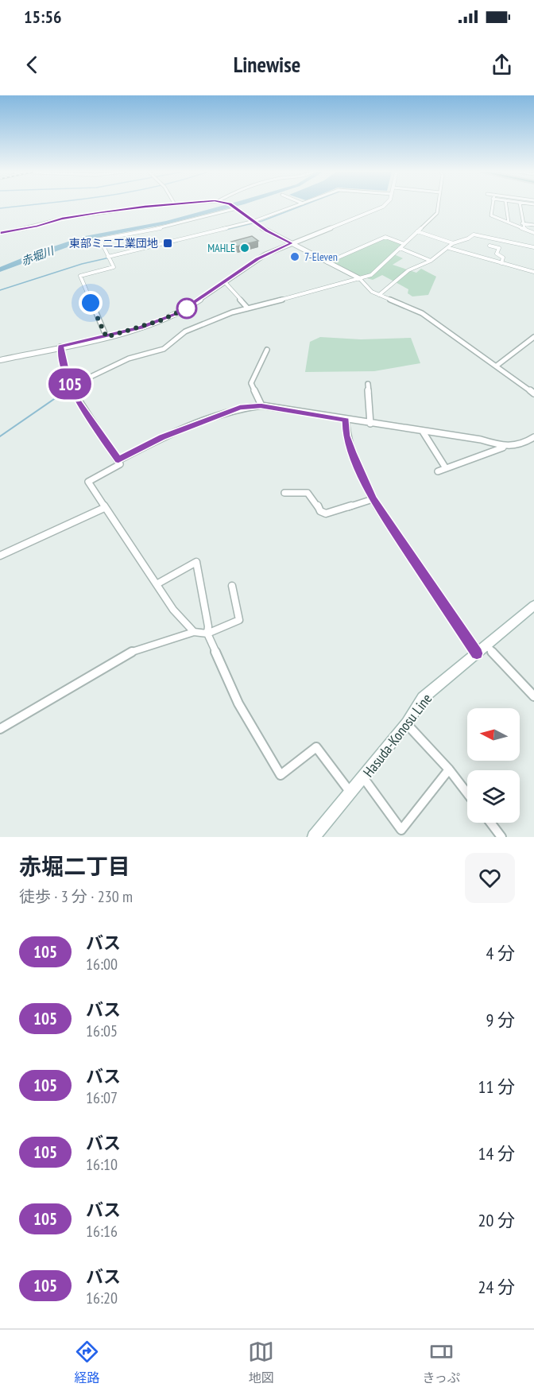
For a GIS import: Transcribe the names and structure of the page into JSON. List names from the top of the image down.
{
  "streets": {
    "main road": ["Hasuda-Konosu Line"]
  },
  "water": ["赤堀川"],
  "places": {
    "transit": ["東部ミニ工業団地"],
    "other": ["MAHLE", "7-Eleven"]
  },
  "lines": ["bus line 105"],
  "north": "left",
  "page": {
    "status": "15:56",
    "header": "Linewise",
    "on_map": "105",
    "heading": ["赤堀二丁目", "徒歩 · 3 分 · 230 m"],
    "list": [
      {
        "mark": "105",
        "name": "バス",
        "note": "16:00",
        "value": "4 分"
      },
      {
        "mark": "105",
        "name": "バス",
        "note": "16:05",
        "value": "9 分"
      },
      {
        "mark": "105",
        "name": "バス",
        "note": "16:07",
        "value": "11 分"
      },
      {
        "mark": "105",
        "name": "バス",
        "note": "16:10",
        "value": "14 分"
      },
      {
        "mark": "105",
        "name": "バス",
        "note": "16:16",
        "value": "20 分"
      },
      {
        "mark": "105",
        "name": "バス",
        "note": "16:20",
        "value": "24 分"
      }
    ],
    "tabs": ["経路", "地図", "きっぷ"]
  }
}
